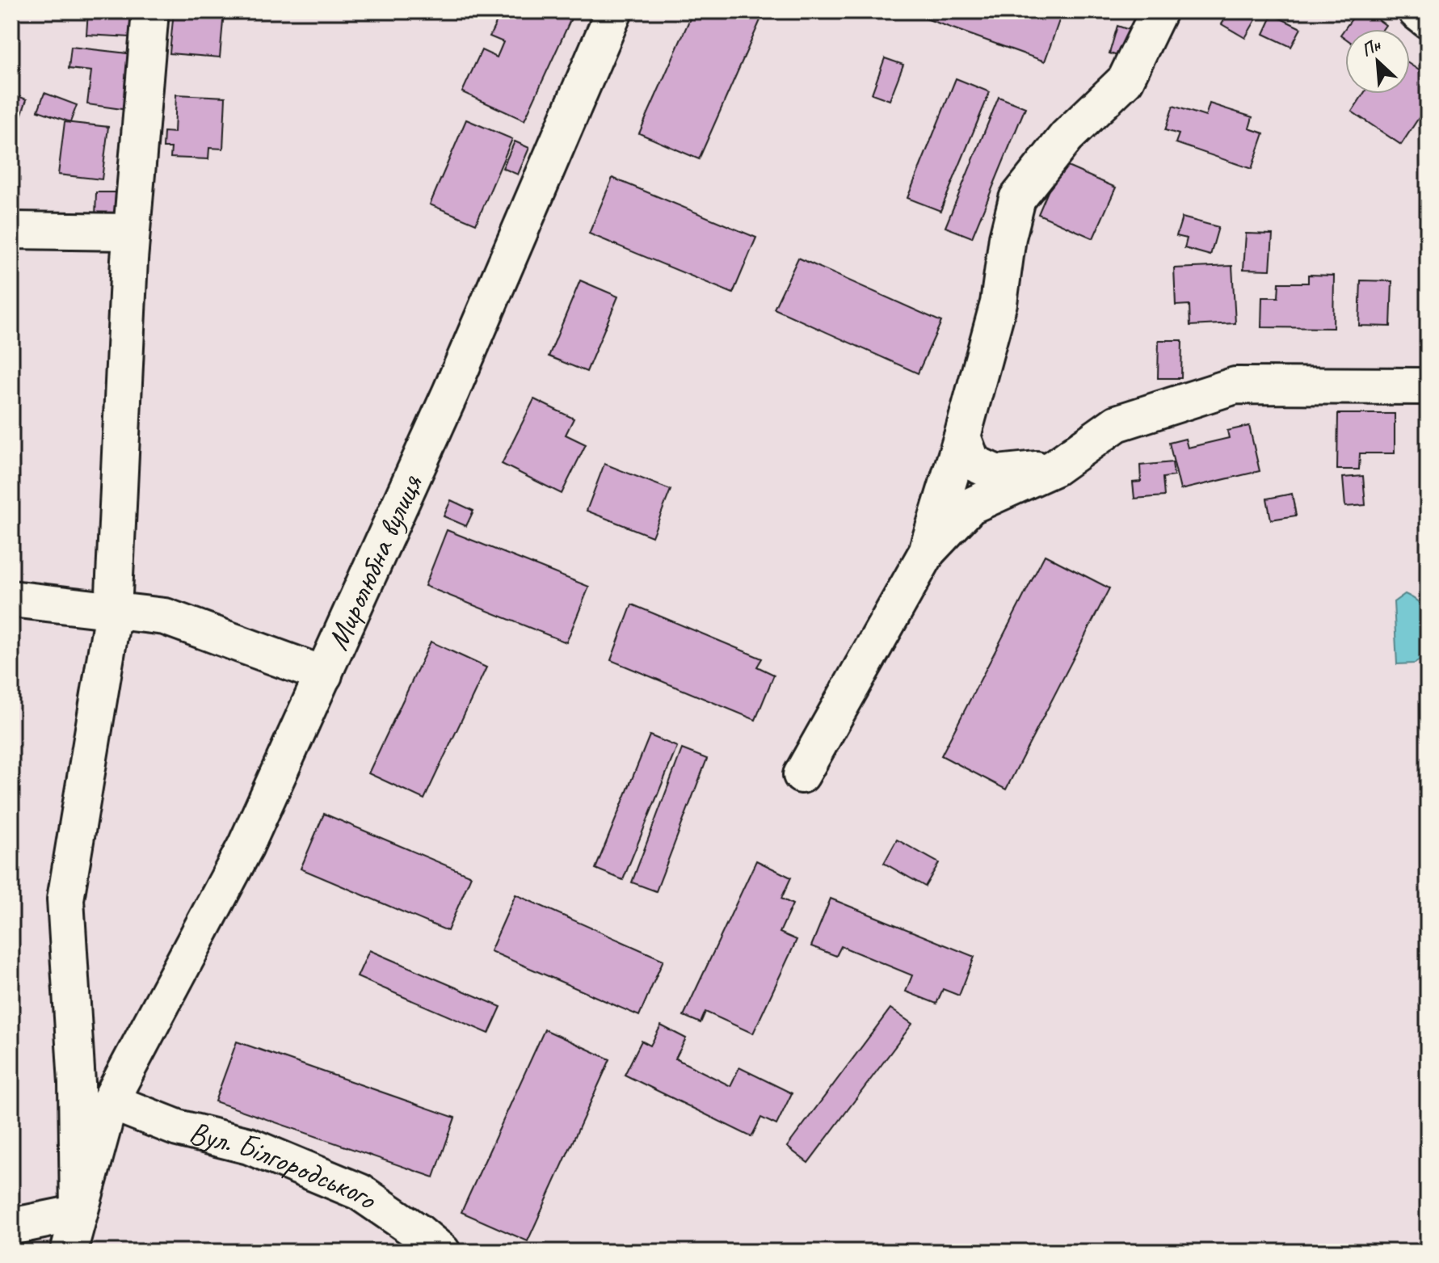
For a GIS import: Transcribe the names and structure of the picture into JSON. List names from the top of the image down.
{
  "streets": {
    "street": ["Миролюбна вулиця", "Вул. Білгородського"]
  },
  "crossings": [
    ["Миролюбна вулиця", "Вул. Білгородського"]
  ],
  "north": "top left"
}
